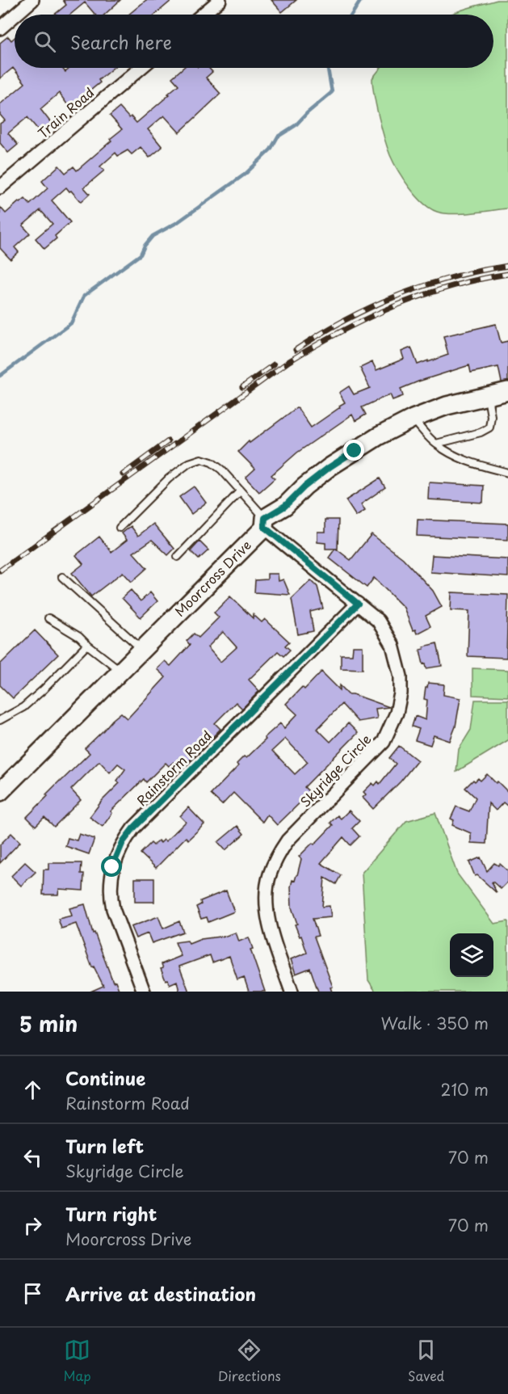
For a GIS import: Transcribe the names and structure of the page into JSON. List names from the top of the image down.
{
  "streets": {
    "street": [
      "Train Road",
      "Moorcross Drive",
      "Rainstorm Road",
      "Skyridge Circle"
    ]
  },
  "crossings": [
    ["Moorcross Drive", "Skyridge Circle"],
    ["Rainstorm Road", "Skyridge Circle"]
  ],
  "page": {
    "search": "Search here",
    "heading": ["5 min", "Walk · 350 m"],
    "list": [
      ["Continue", "Rainstorm Road", "210 m"],
      ["Turn left", "Skyridge Circle", "70 m"],
      ["Turn right", "Moorcross Drive", "70 m"],
      "Arrive at destination"
    ],
    "nav": ["Map", "Directions", "Saved"]
  }
}
